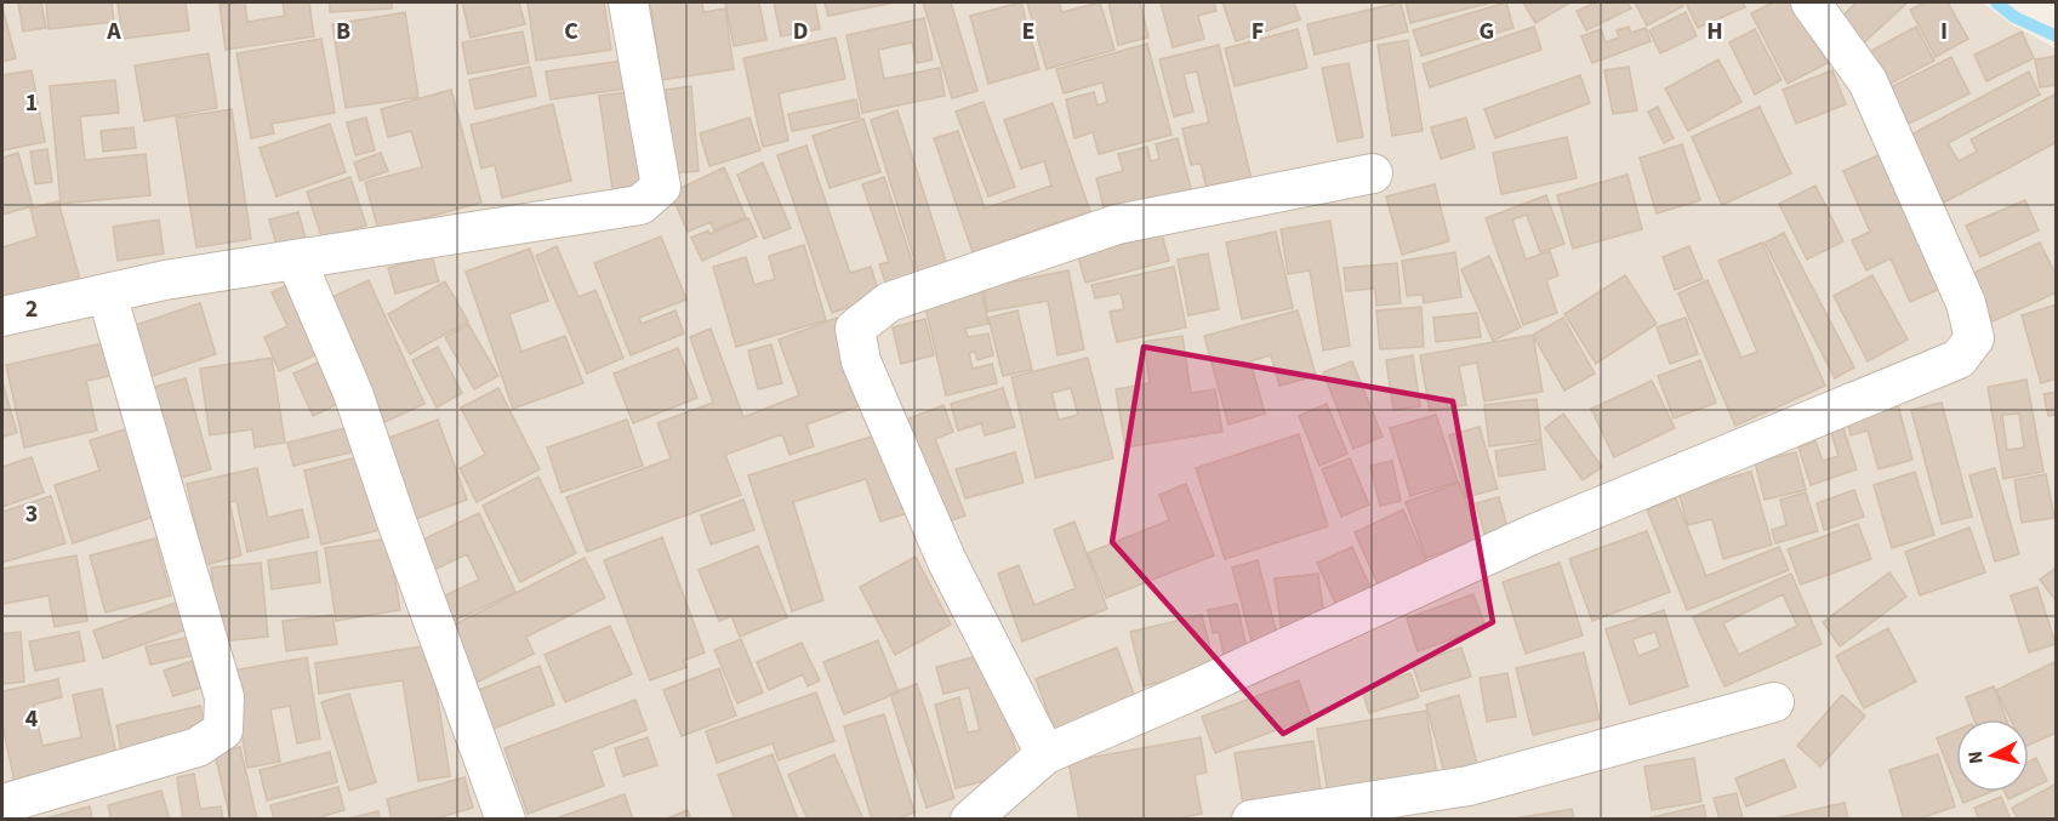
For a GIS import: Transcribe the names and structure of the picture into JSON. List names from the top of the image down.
{
  "north": "left",
  "grid": {
    "columns": [
      "A",
      "B",
      "C",
      "D",
      "E",
      "F",
      "G",
      "H",
      "I"
    ],
    "rows": [
      "1",
      "2",
      "3",
      "4"
    ]
  }
}
